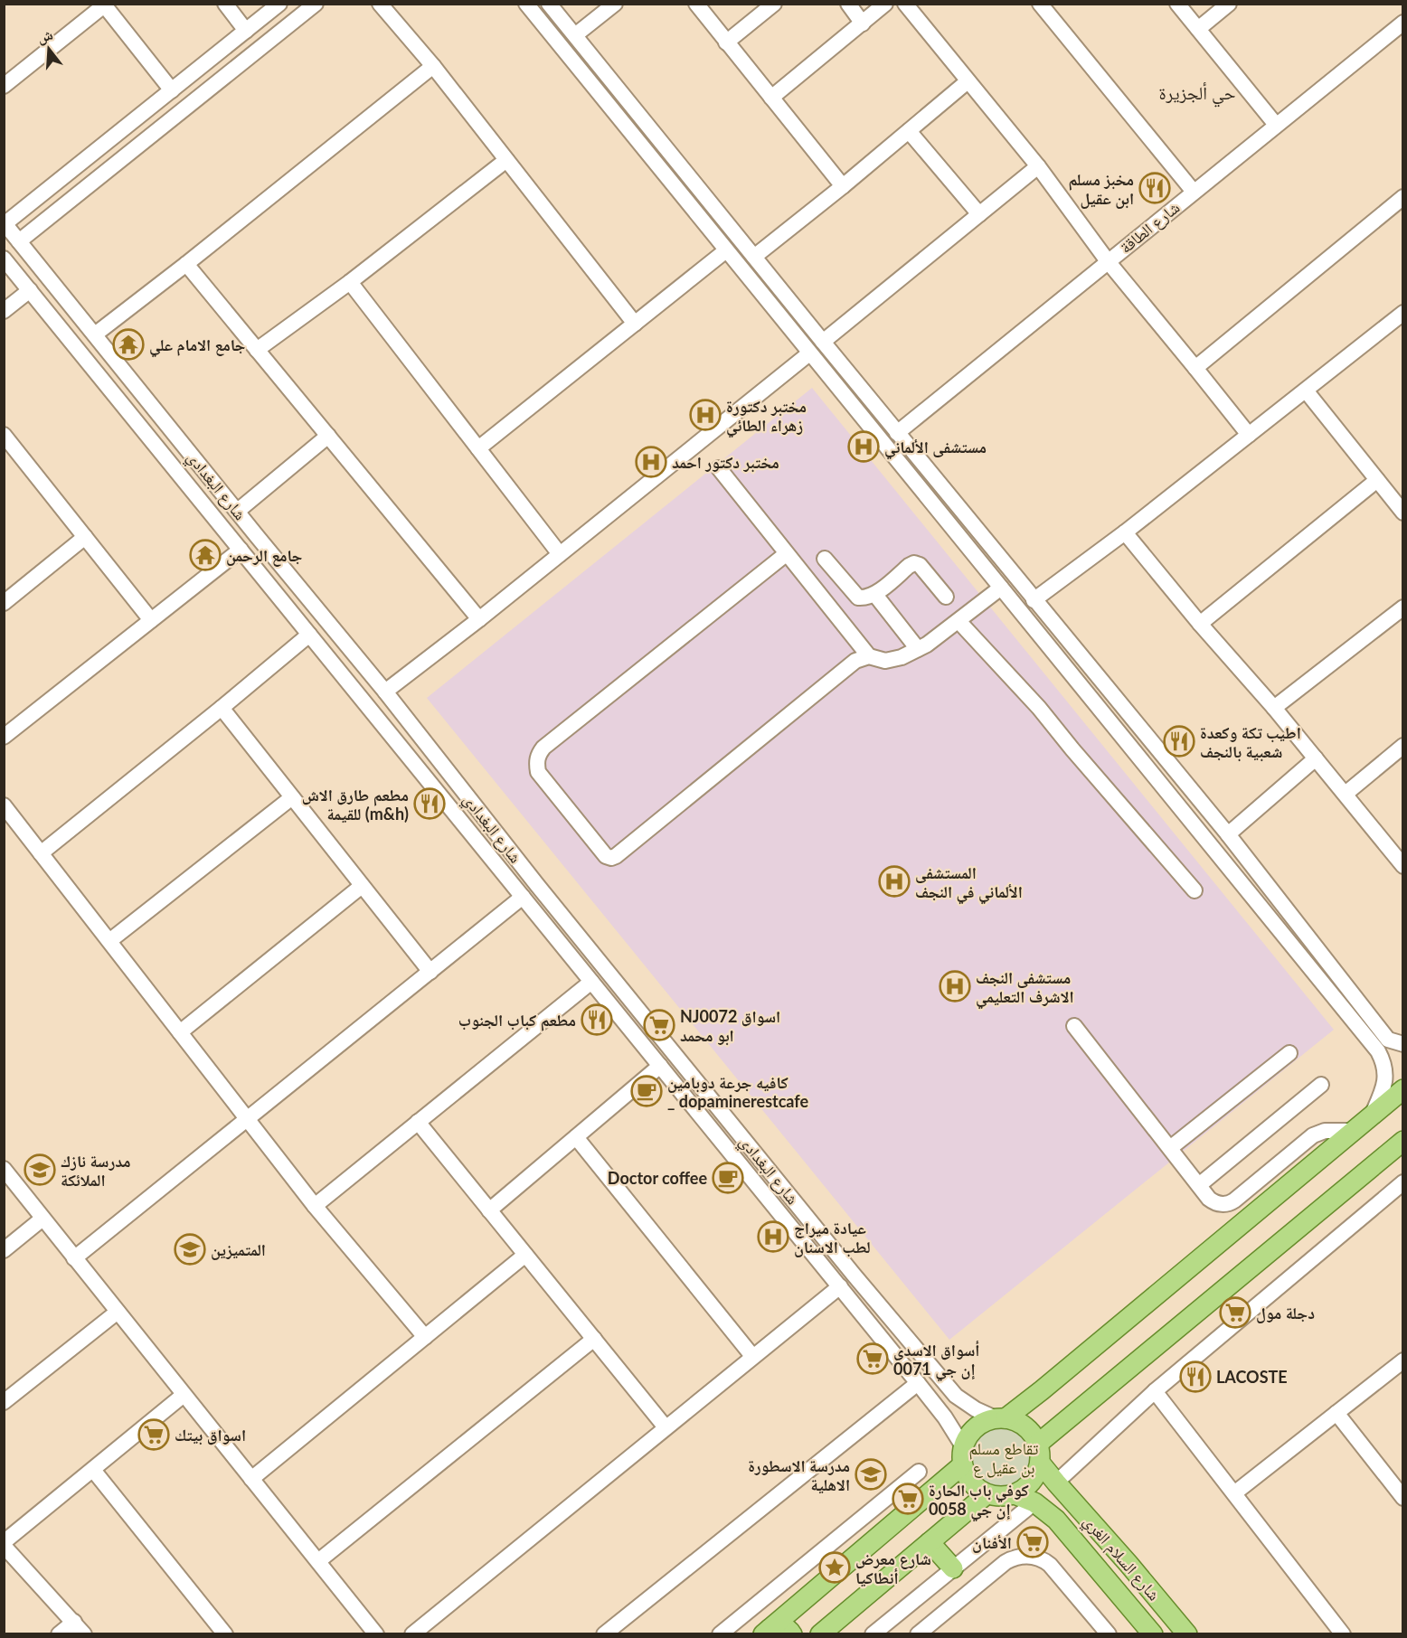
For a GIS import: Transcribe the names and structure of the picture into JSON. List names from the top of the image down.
{
  "streets": {
    "main road": ["شارع السلام الغري"],
    "street": ["شارع الطاقة", "شارع البغدادي"]
  },
  "crossings": [
    ["شارع البغدادي", "شارع السلام الغري"]
  ],
  "districts": ["حي ألجزيرة"],
  "parks": ["تقاطع مسلم بن عقيل ع"],
  "places": {
    "restaurant": [
      "مخبز مسلم ابن عقيل",
      "اطيب تكة وكعدة شعبية بالنجف",
      "مطعم طارق الاش للقيمة (m&h)",
      "مطعم كباب الجنوب",
      "LACOSTE"
    ],
    "temple": ["جامع الامام علي", "جامع الرحمن"],
    "hospital": [
      "مختبر دكتورة زهراء الطائي",
      "مستشفى الألماني",
      "مختبر دكتور احمد",
      "المستشفى الألماني في النجف",
      "مستشفى النجف الاشرف التعليمي",
      "عيادة ميراج لطب الاسنان"
    ],
    "supermarket": [
      "NJ0072 اسواق ابو محمد",
      "دجلة مول",
      "أسواق الاسدي إن جي 0071",
      "اسواق بيتك",
      "كوفي باب الحارة إن جي 0058",
      "الأفنان"
    ],
    "cafe": ["كافيه جرعة دوبامين _ dopaminerestcafe", "Doctor coffee"],
    "school or university": ["مدرسة نازك الملائكة", "المتميزين", "مدرسة الاسطورة الاهلية"],
    "place": ["شارع معرض أنطاكيا"]
  },
  "north": "top"
}
